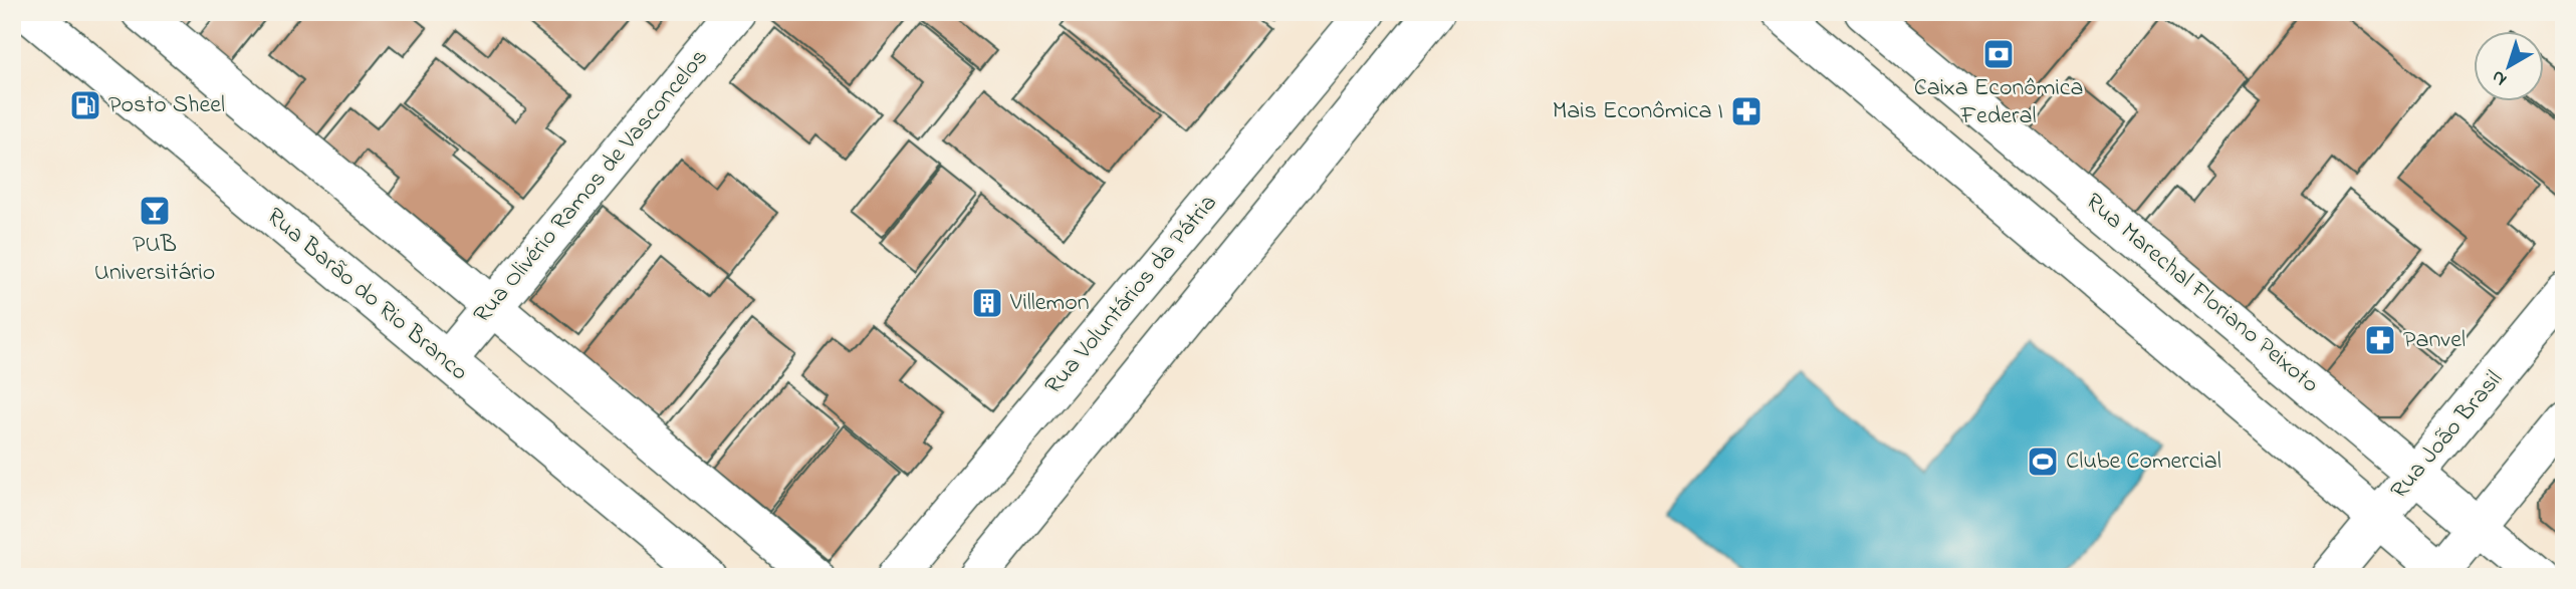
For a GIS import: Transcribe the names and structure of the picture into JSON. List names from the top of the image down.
{
  "streets": {
    "street": [
      "Rua Olivério Ramos de Vasconcelos",
      "Rua Marechal Floriano Peixoto",
      "Rua Barão do Rio Branco",
      "Rua Voluntários da Pátria",
      "Rua João Brasil"
    ]
  },
  "crossings": [
    ["Rua Olivério Ramos de Vasconcelos", "Rua Barão do Rio Branco"],
    ["Rua Marechal Floriano Peixoto", "Rua João Brasil"]
  ],
  "places": {
    "bank": ["Caixa Econômica Federal"],
    "fuel station": ["Posto Sheel"],
    "pharmacy": ["Mais Econômica I", "Panvel"],
    "bar": ["PUB Universitário"],
    "building": ["Villemon"],
    "sports": ["Clube Comercial"]
  },
  "north": "bottom left"
}
